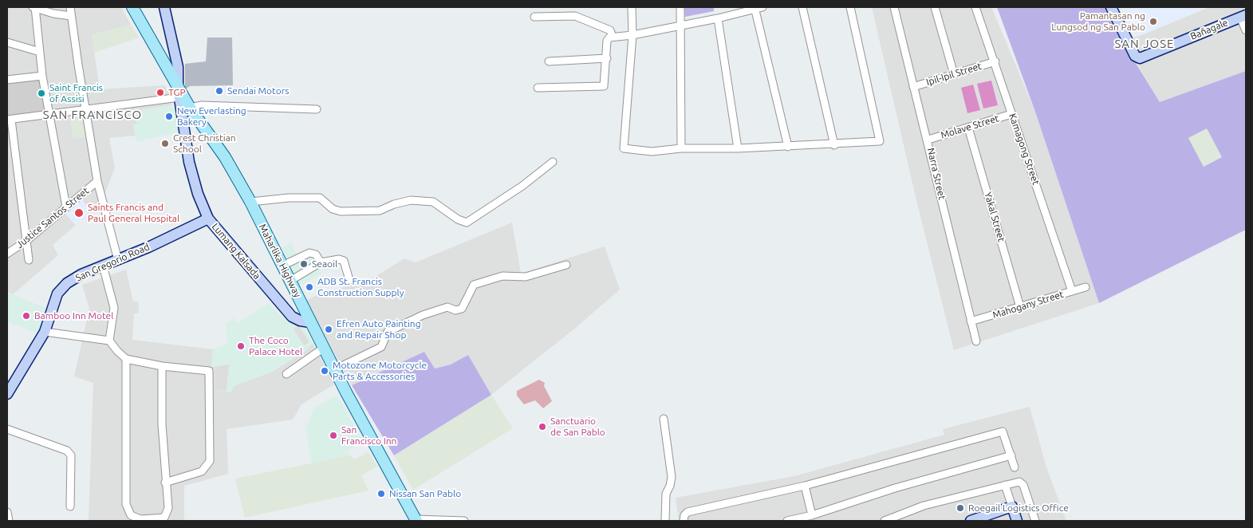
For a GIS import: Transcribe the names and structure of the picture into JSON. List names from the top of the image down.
{
  "streets": {
    "main road": ["Maharlika Highway"],
    "street": [
      "Bañagale",
      "Ipil-Ipil Street",
      "Molave Street",
      "Kamagong Street",
      "Narra Street",
      "Yakal Street",
      "Justice Santos Street",
      "Lumang Kalsada",
      "San Gregorio Road",
      "Mahogany Street"
    ]
  },
  "crossings": [
    ["Ipil-Ipil Street", "Kamagong Street"],
    ["Ipil-Ipil Street", "Narra Street"],
    ["Molave Street", "Kamagong Street"],
    ["Molave Street", "Narra Street"],
    ["Molave Street", "Yakal Street"],
    ["Kamagong Street", "Mahogany Street"],
    ["Narra Street", "Mahogany Street"],
    ["Yakal Street", "Mahogany Street"],
    ["Lumang Kalsada", "Maharlika Highway"],
    ["Lumang Kalsada", "San Gregorio Road"]
  ],
  "districts": ["SAN JOSE", "SAN FRANCISCO"],
  "places": [
    "Pamantasan ng Lungsod ng San Pablo",
    "Sendai Motors",
    "TGP",
    "Saint Francis of Assisi",
    "New Everlasting Bakery",
    "Crest Christian School",
    "Saints Francis and Paul General Hospital",
    "Seaoil",
    "ADB St. Francis Construction Supply",
    "Bamboo Inn Motel",
    "Efren Auto Painting and Repair Shop",
    "The Coco Palace Hotel",
    "Motozone Motorcycle Parts & Accessories",
    "Sanctuario de San Pablo",
    "San Francisco Inn",
    "Nissan San Pablo",
    "Roegail Logistics Office"
  ]
}
